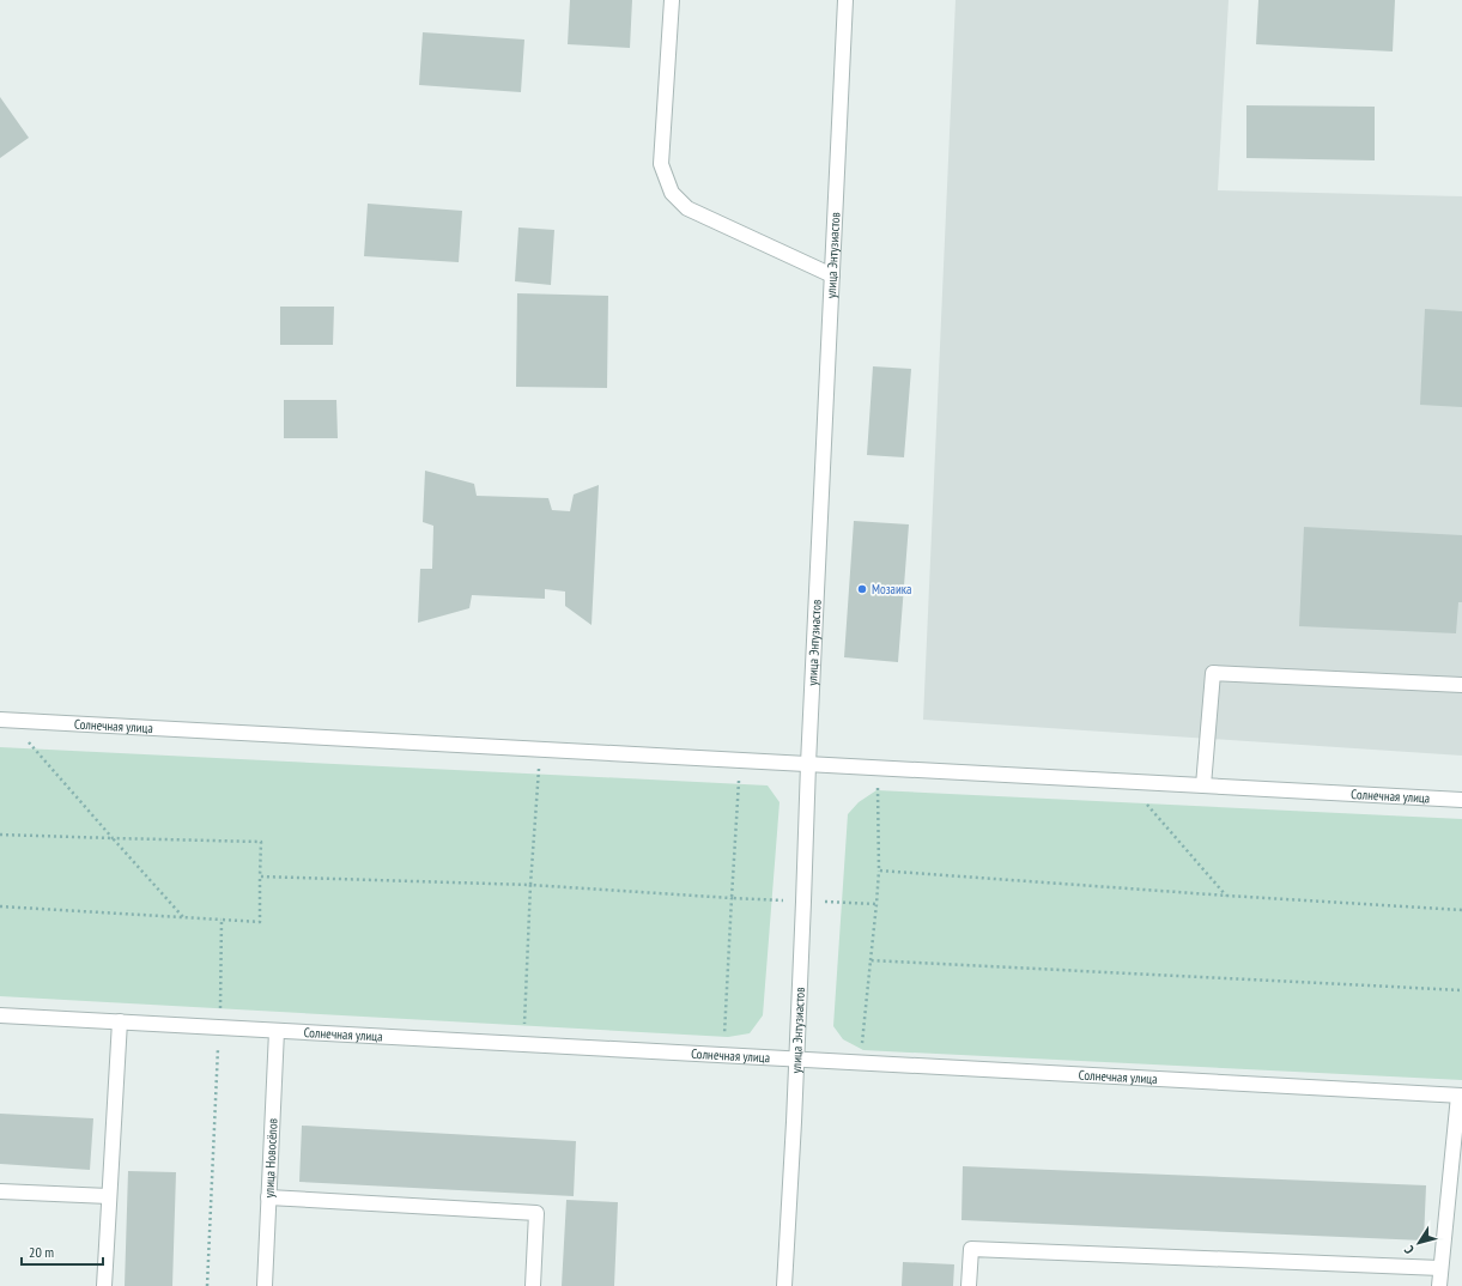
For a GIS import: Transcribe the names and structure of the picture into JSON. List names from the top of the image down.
{
  "streets": {
    "street": ["улица Энтузиастов", "Солнечная улица", "улица Новосёлов"]
  },
  "crossings": [
    ["улица Энтузиастов", "Солнечная улица"],
    ["Солнечная улица", "улица Новосёлов"]
  ],
  "places": ["Мозаика"],
  "scale_bar": "20 m",
  "north": "bottom left"
}
